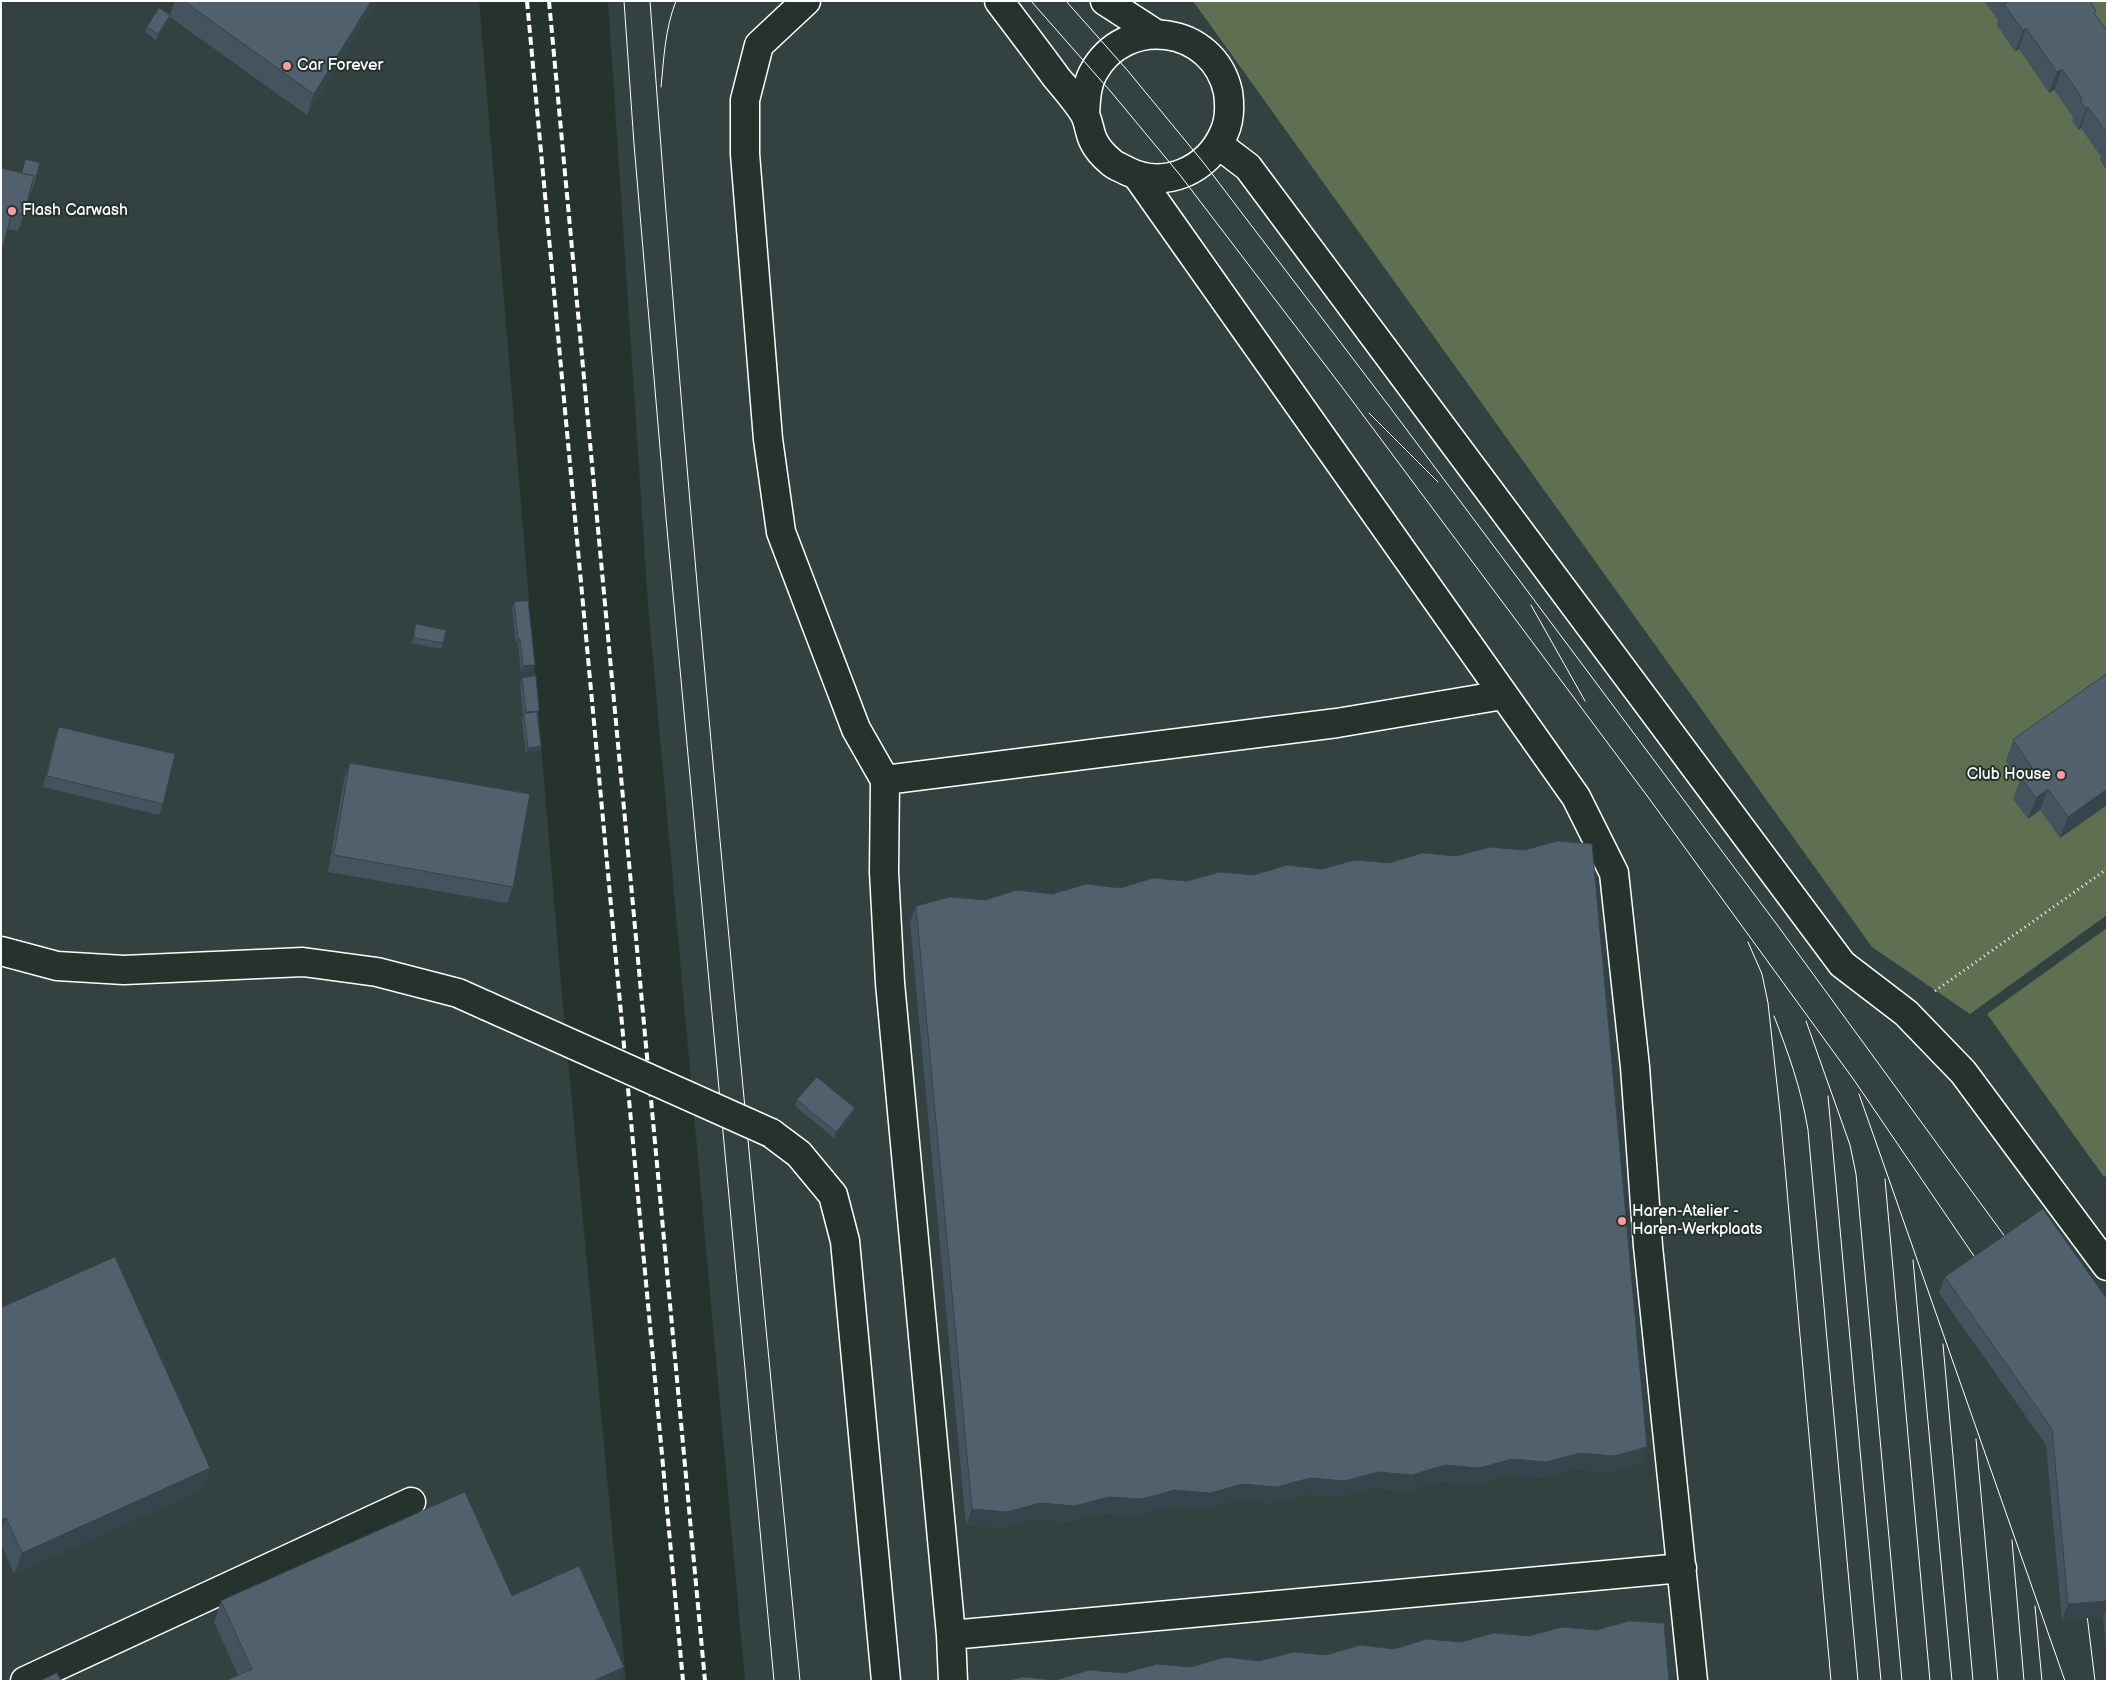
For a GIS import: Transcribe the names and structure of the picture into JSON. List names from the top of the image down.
{
  "places": [
    "Car Forever",
    "Flash Carwash",
    "Club House",
    "Haren-Atelier - Haren-Werkplaats"
  ]
}
